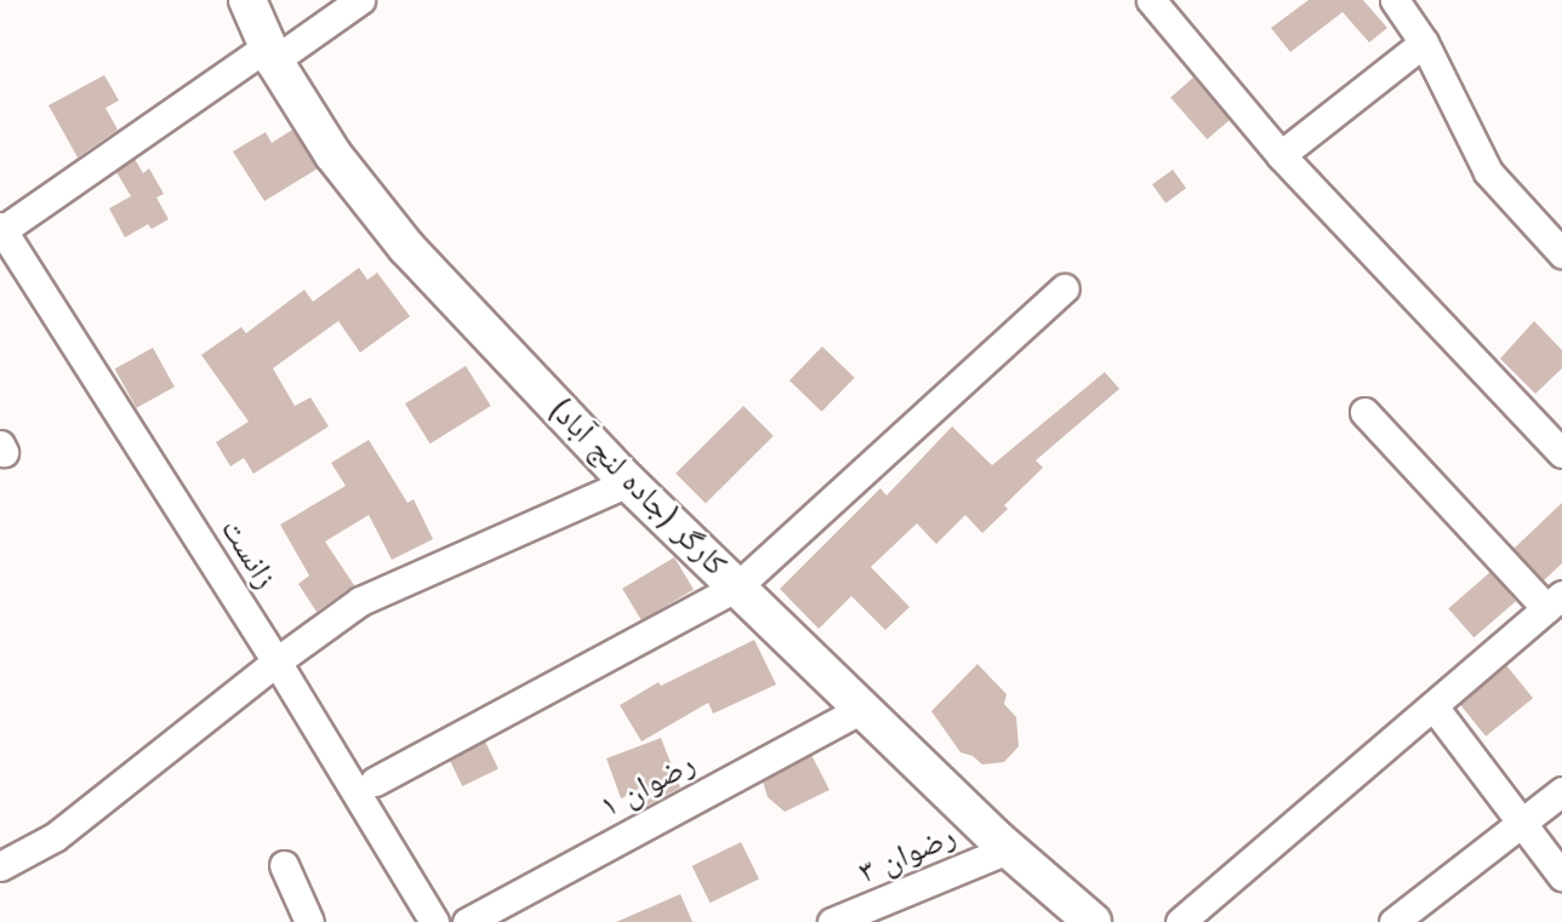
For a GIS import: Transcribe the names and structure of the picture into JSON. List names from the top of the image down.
{
  "streets": {
    "street": [
      "کارگر (جاده لنج آباد)",
      "زانست",
      "رضوان ۱",
      "رضوان ۳"
    ]
  },
  "crossings": [
    ["کارگر (جاده لنج آباد)", "رضوان ۱"],
    ["کارگر (جاده لنج آباد)", "رضوان ۳"]
  ]
}
